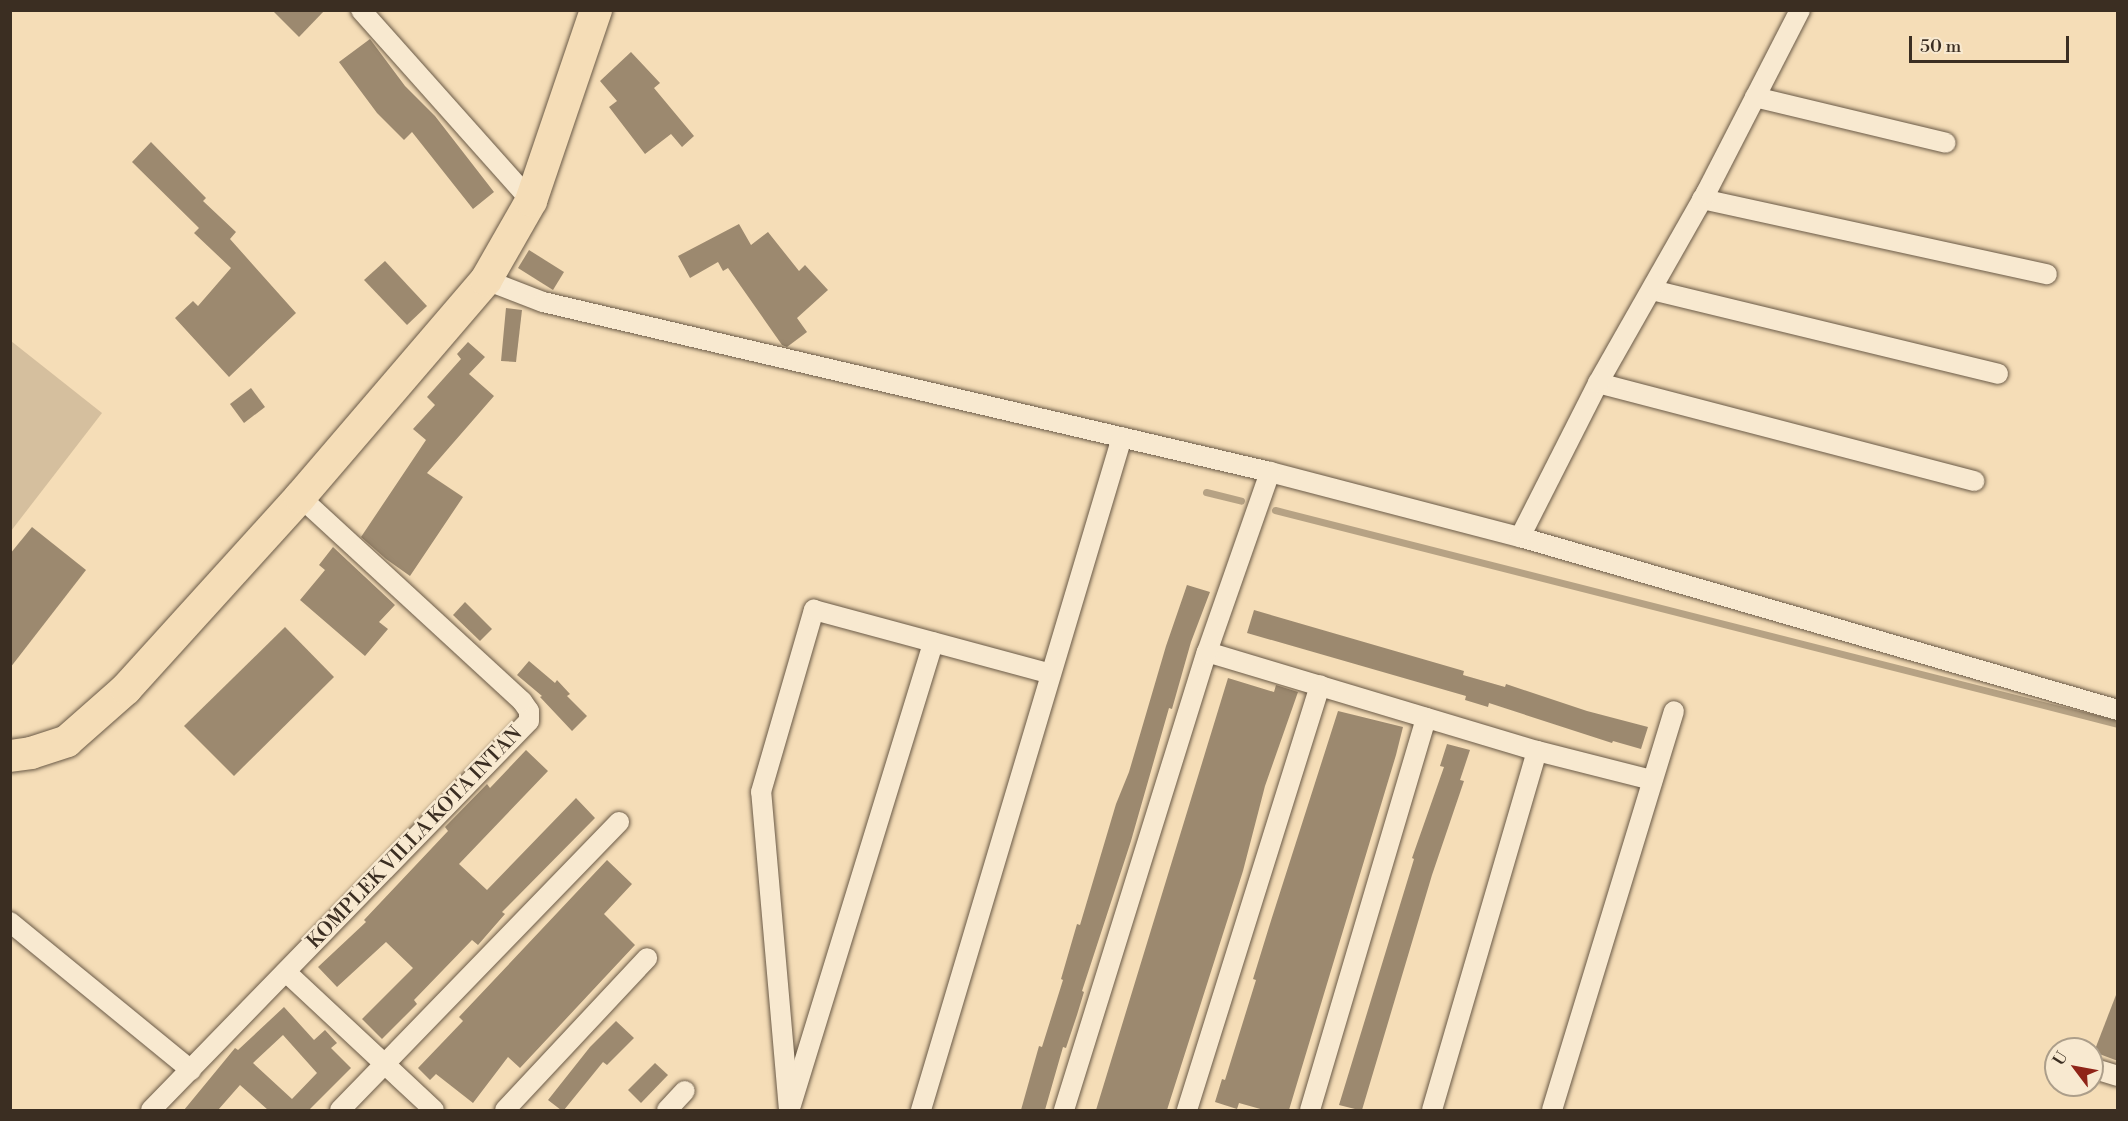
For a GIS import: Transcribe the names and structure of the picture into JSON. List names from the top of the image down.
{
  "streets": {
    "street": ["KOMPLEK VILLA KOTA INTAN"]
  },
  "scale_bar": "50 m",
  "north": "top left"
}
